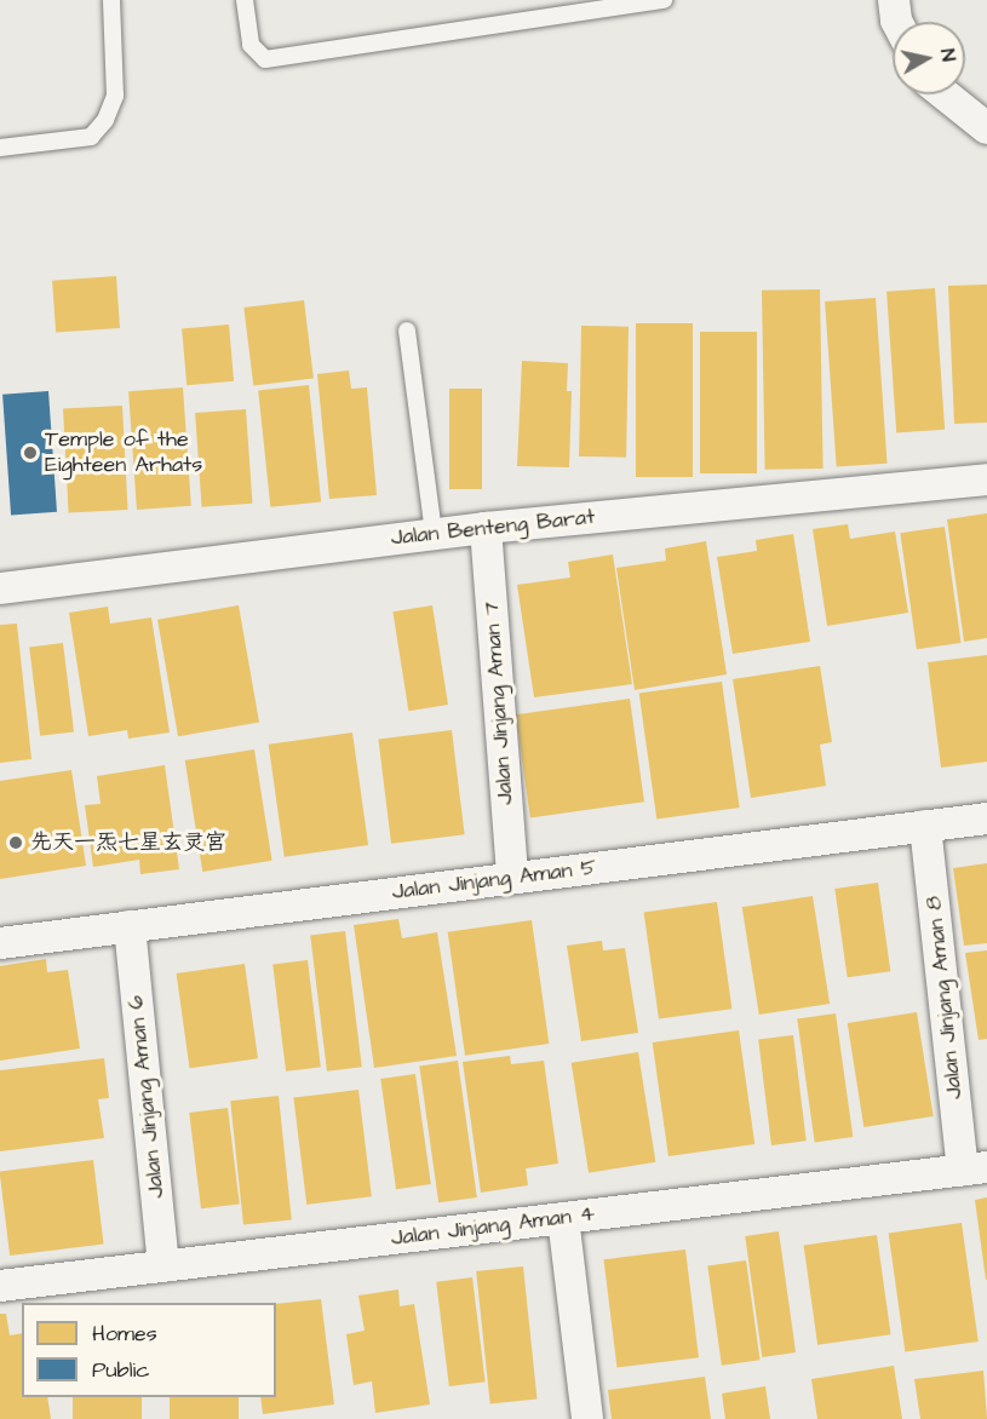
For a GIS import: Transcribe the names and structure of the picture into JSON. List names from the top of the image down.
{
  "streets": {
    "street": [
      "Jalan Benteng Barat",
      "Jalan Jinjang Aman 7",
      "Jalan Jinjang Aman 5",
      "Jalan Jinjang Aman 8",
      "Jalan Jinjang Aman 6",
      "Jalan Jinjang Aman 4"
    ]
  },
  "crossings": [
    ["Jalan Benteng Barat", "Jalan Jinjang Aman 7"],
    ["Jalan Jinjang Aman 7", "Jalan Jinjang Aman 5"],
    ["Jalan Jinjang Aman 5", "Jalan Jinjang Aman 8"],
    ["Jalan Jinjang Aman 5", "Jalan Jinjang Aman 6"],
    ["Jalan Jinjang Aman 8", "Jalan Jinjang Aman 4"],
    ["Jalan Jinjang Aman 6", "Jalan Jinjang Aman 4"]
  ],
  "places": ["Temple of the Eighteen Arhats", "先天一炁七星玄灵宫"],
  "legend": ["Homes", "Public"],
  "north": "right"
}
